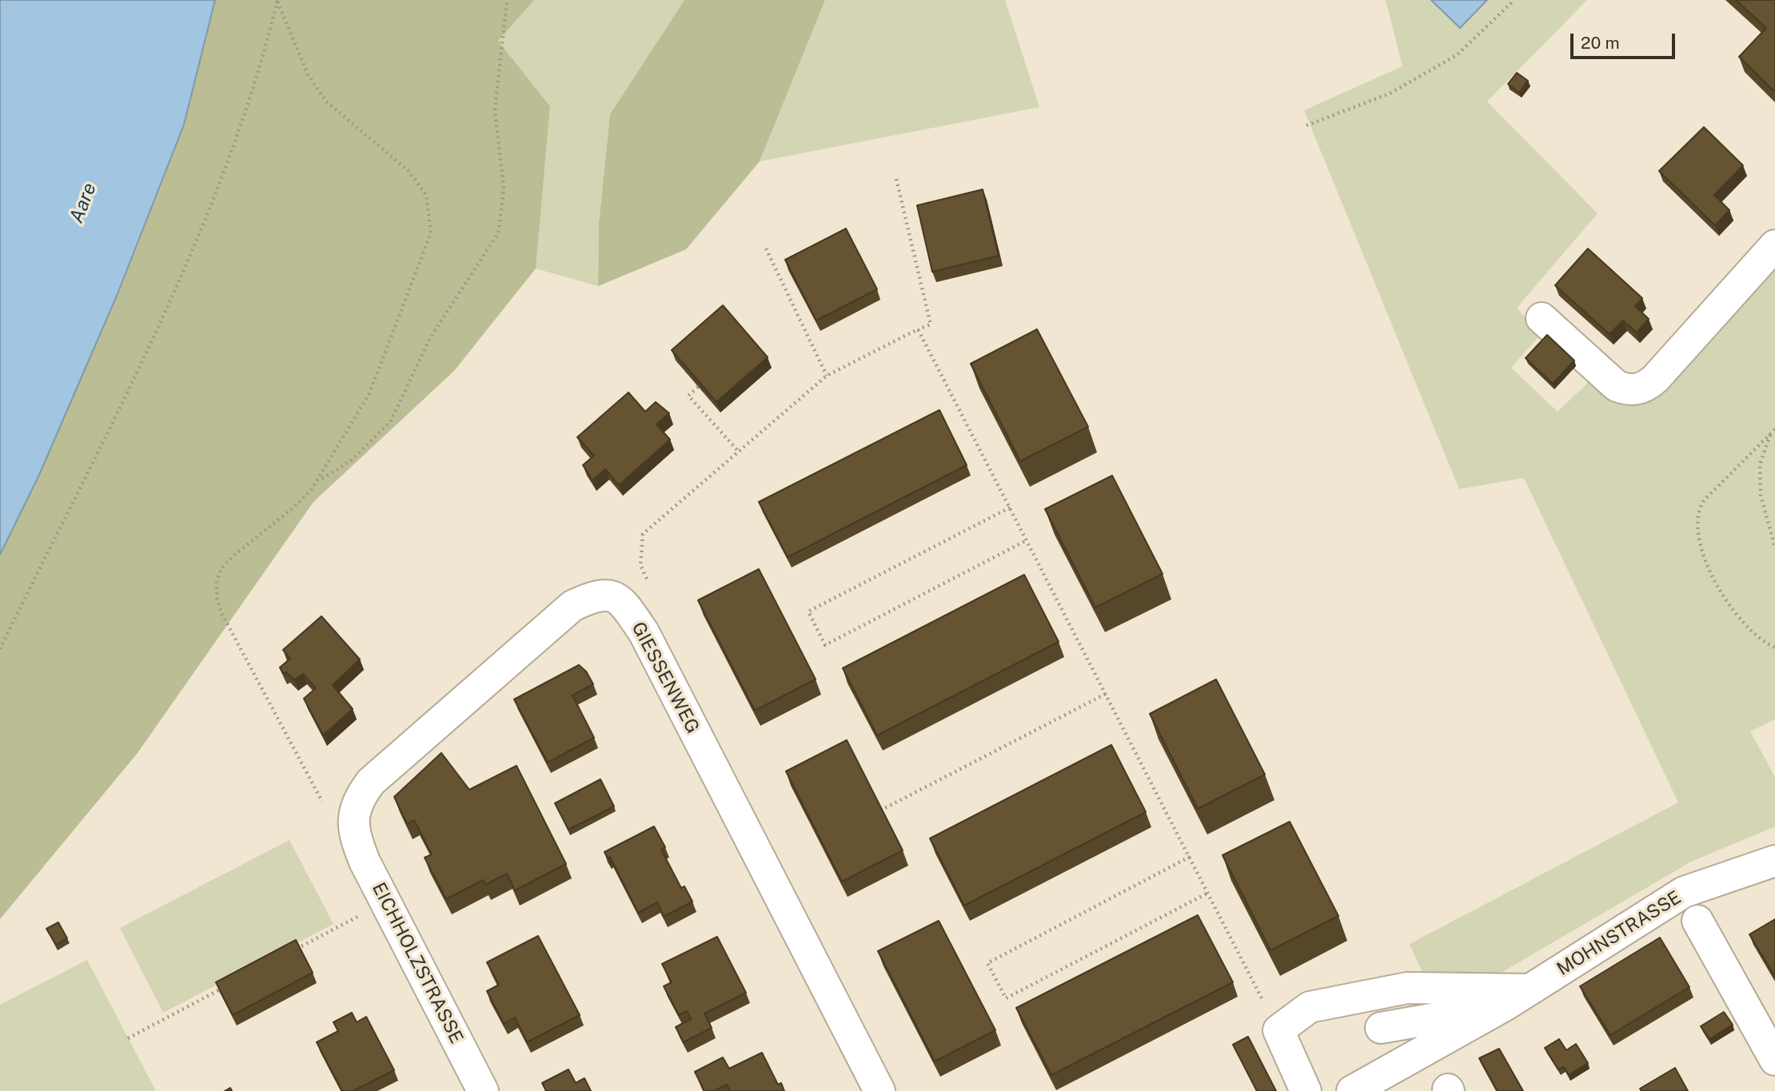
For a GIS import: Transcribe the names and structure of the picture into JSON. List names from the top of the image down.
{
  "streets": {
    "street": ["GIESSENWEG", "MOHNSTRASSE", "EICHHOLZSTRASSE"]
  },
  "crossings": [
    ["GIESSENWEG", "EICHHOLZSTRASSE"]
  ],
  "water": ["Aare"],
  "scale_bar": "20 m"
}
